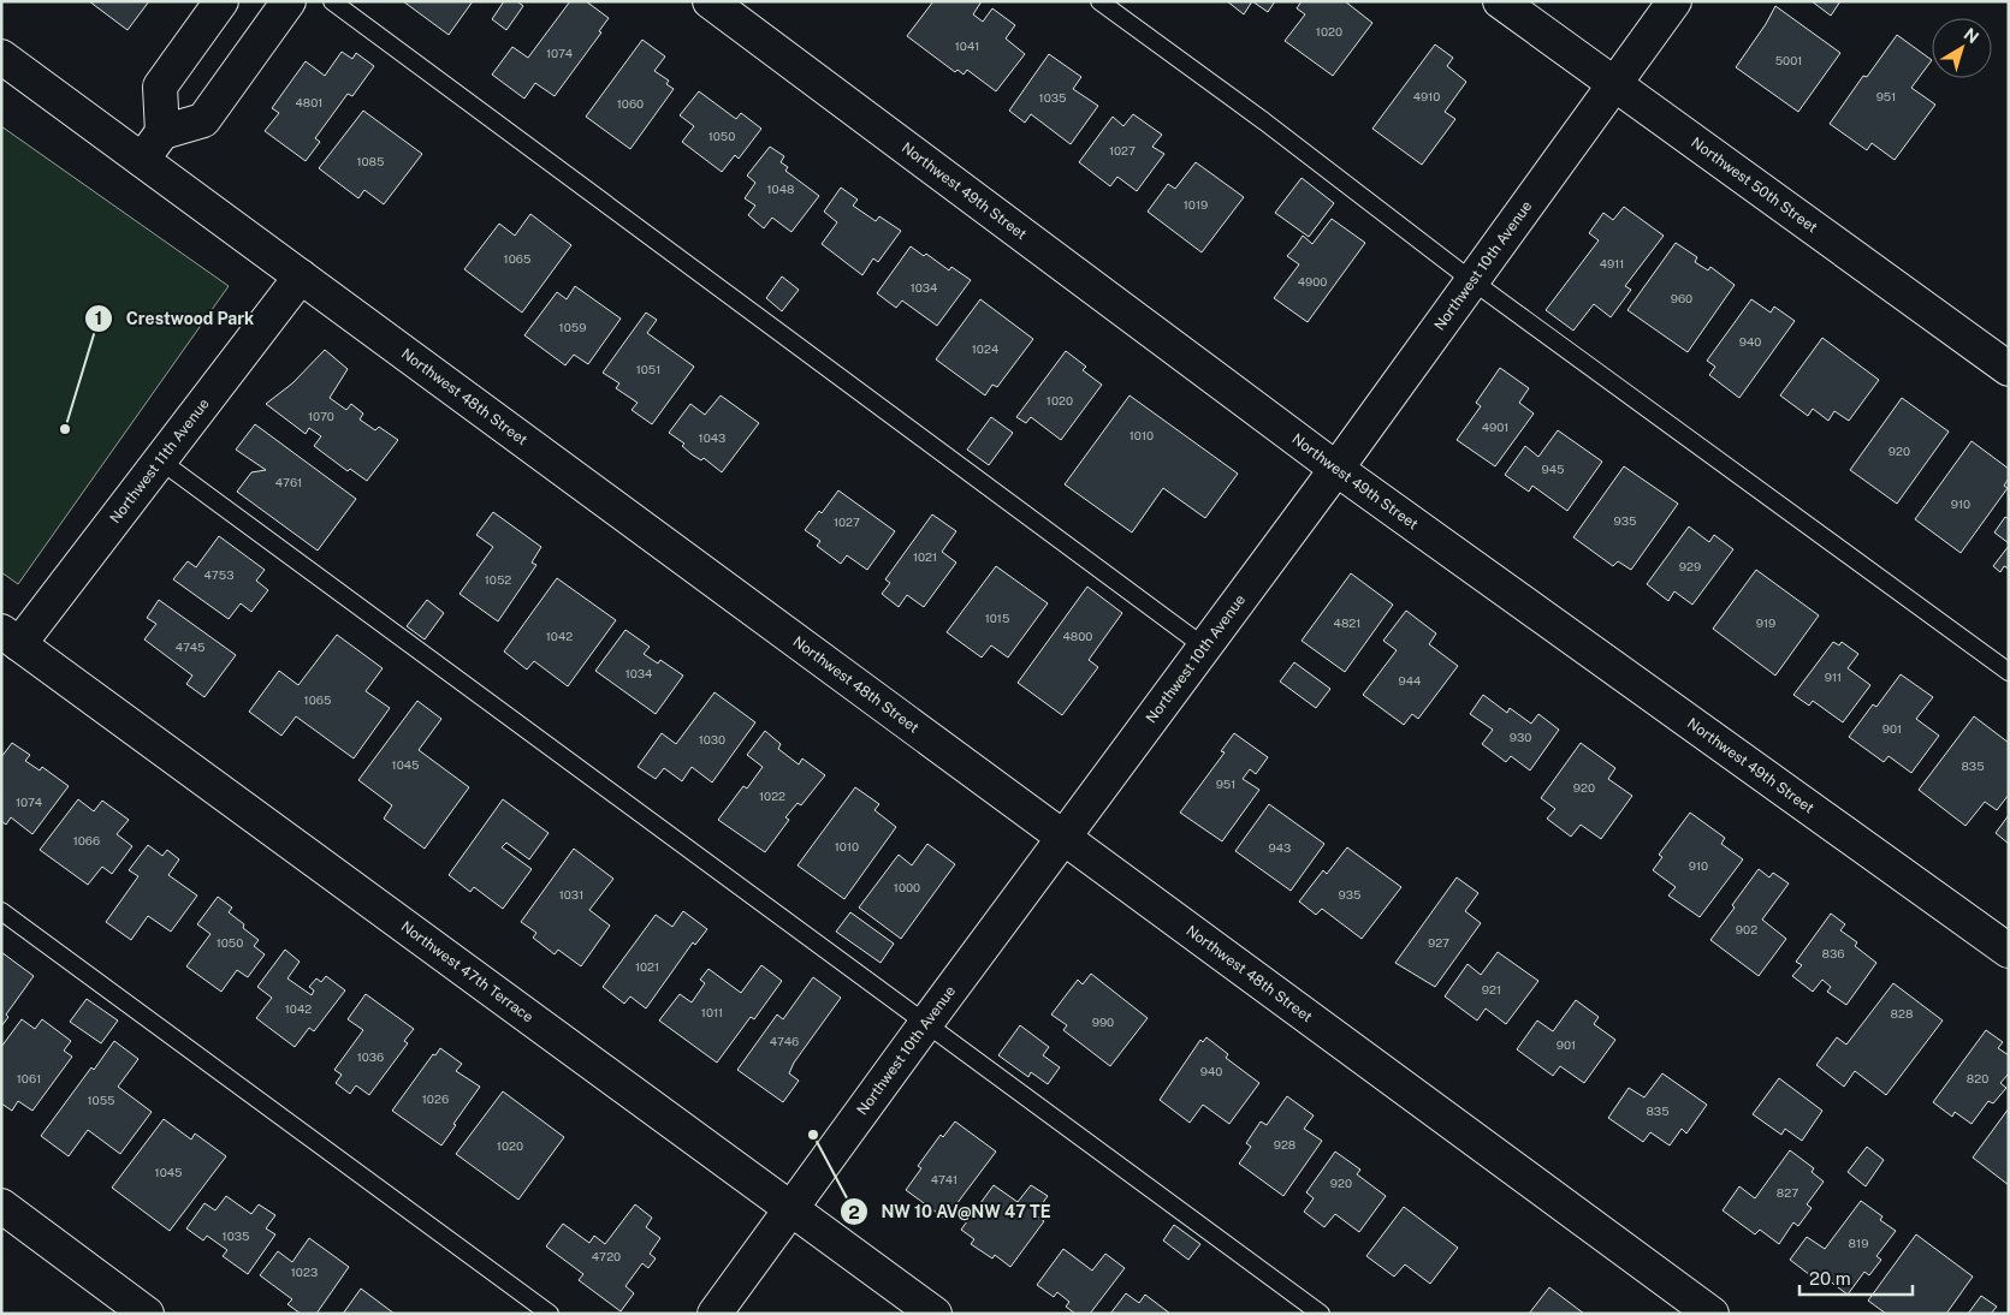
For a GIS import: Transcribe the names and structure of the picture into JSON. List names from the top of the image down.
{
  "streets": {
    "street": [
      "Northwest 50th Street",
      "Northwest 49th Street",
      "Northwest 10th Avenue",
      "Northwest 48th Street",
      "Northwest 11th Avenue",
      "Northwest 47th Terrace"
    ]
  },
  "crossings": [
    ["Northwest 50th Street", "Northwest 10th Avenue"],
    ["Northwest 49th Street", "Northwest 10th Avenue"],
    ["Northwest 10th Avenue", "Northwest 48th Street"],
    ["Northwest 10th Avenue", "Northwest 47th Terrace"],
    ["Northwest 48th Street", "Northwest 11th Avenue"],
    ["Northwest 11th Avenue", "Northwest 47th Terrace"]
  ],
  "places": ["Crestwood Park", "NW 10 AV@NW 47 TE"],
  "house_numbers": [
    "1020",
    "1041",
    "1074",
    "5001",
    "4910",
    "951",
    "1035",
    "4801",
    "1060",
    "1050",
    "1027",
    "1085",
    "1048",
    "1019",
    "1065",
    "4911",
    "4900",
    "1034",
    "960",
    "1059",
    "940",
    "1024",
    "1051",
    "1020",
    "1070",
    "4901",
    "1010",
    "1043",
    "920",
    "945",
    "4761",
    "910",
    "935",
    "1027",
    "1021",
    "929",
    "4753",
    "1052",
    "1015",
    "4821",
    "919",
    "1042",
    "4800",
    "4745",
    "1034",
    "911",
    "944",
    "1065",
    "901",
    "930",
    "1030",
    "1045",
    "835",
    "951",
    "920",
    "1022",
    "1074",
    "1066",
    "1010",
    "943",
    "910",
    "1000",
    "1031",
    "935",
    "902",
    "1050",
    "927",
    "836",
    "1021",
    "921",
    "1042",
    "1011",
    "828",
    "990",
    "4746",
    "901",
    "1036",
    "940",
    "1061",
    "820",
    "1026",
    "1055",
    "835",
    "928",
    "1020",
    "1045",
    "4741",
    "920",
    "827",
    "1035",
    "819",
    "4720",
    "1023"
  ],
  "scale_bar": "20 m",
  "north": "top right"
}
